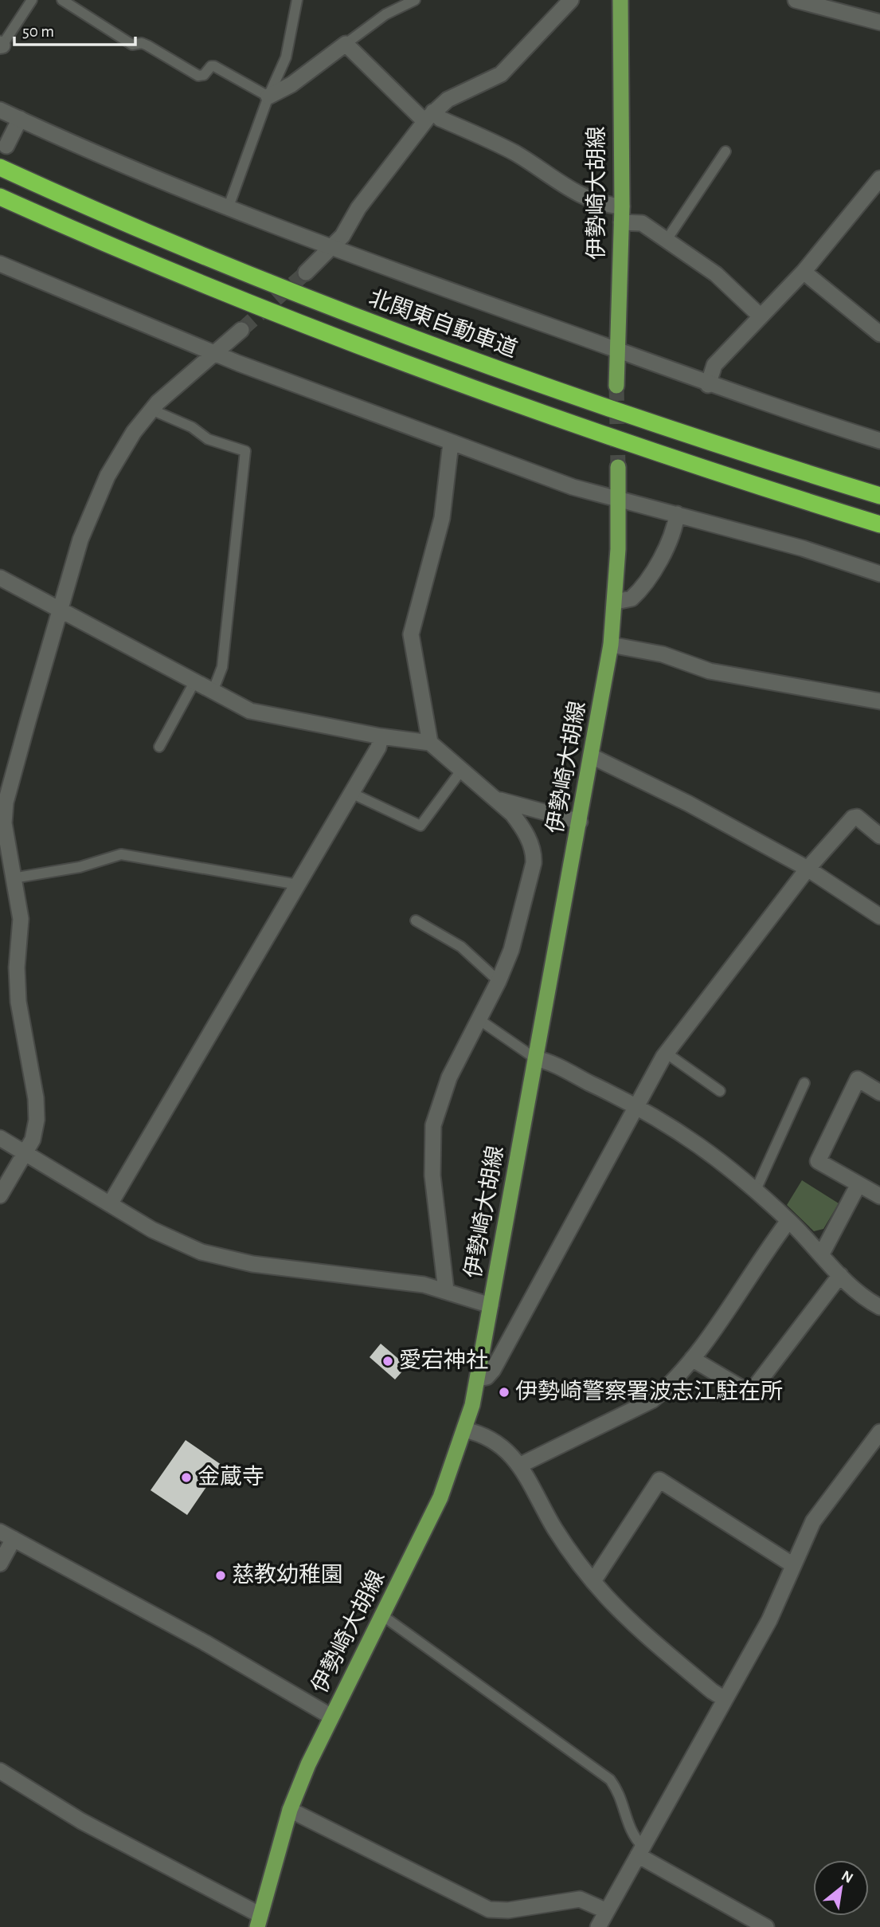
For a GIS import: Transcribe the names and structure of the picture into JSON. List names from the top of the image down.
{
  "streets": {
    "highway": ["北関東自動車道"],
    "main road": ["伊勢崎大胡線"]
  },
  "places": [
    "愛宕神社",
    "伊勢崎警察署波志江駐在所",
    "金蔵寺",
    "慈教幼稚園"
  ],
  "scale_bar": "50 m",
  "north": "top right"
}
